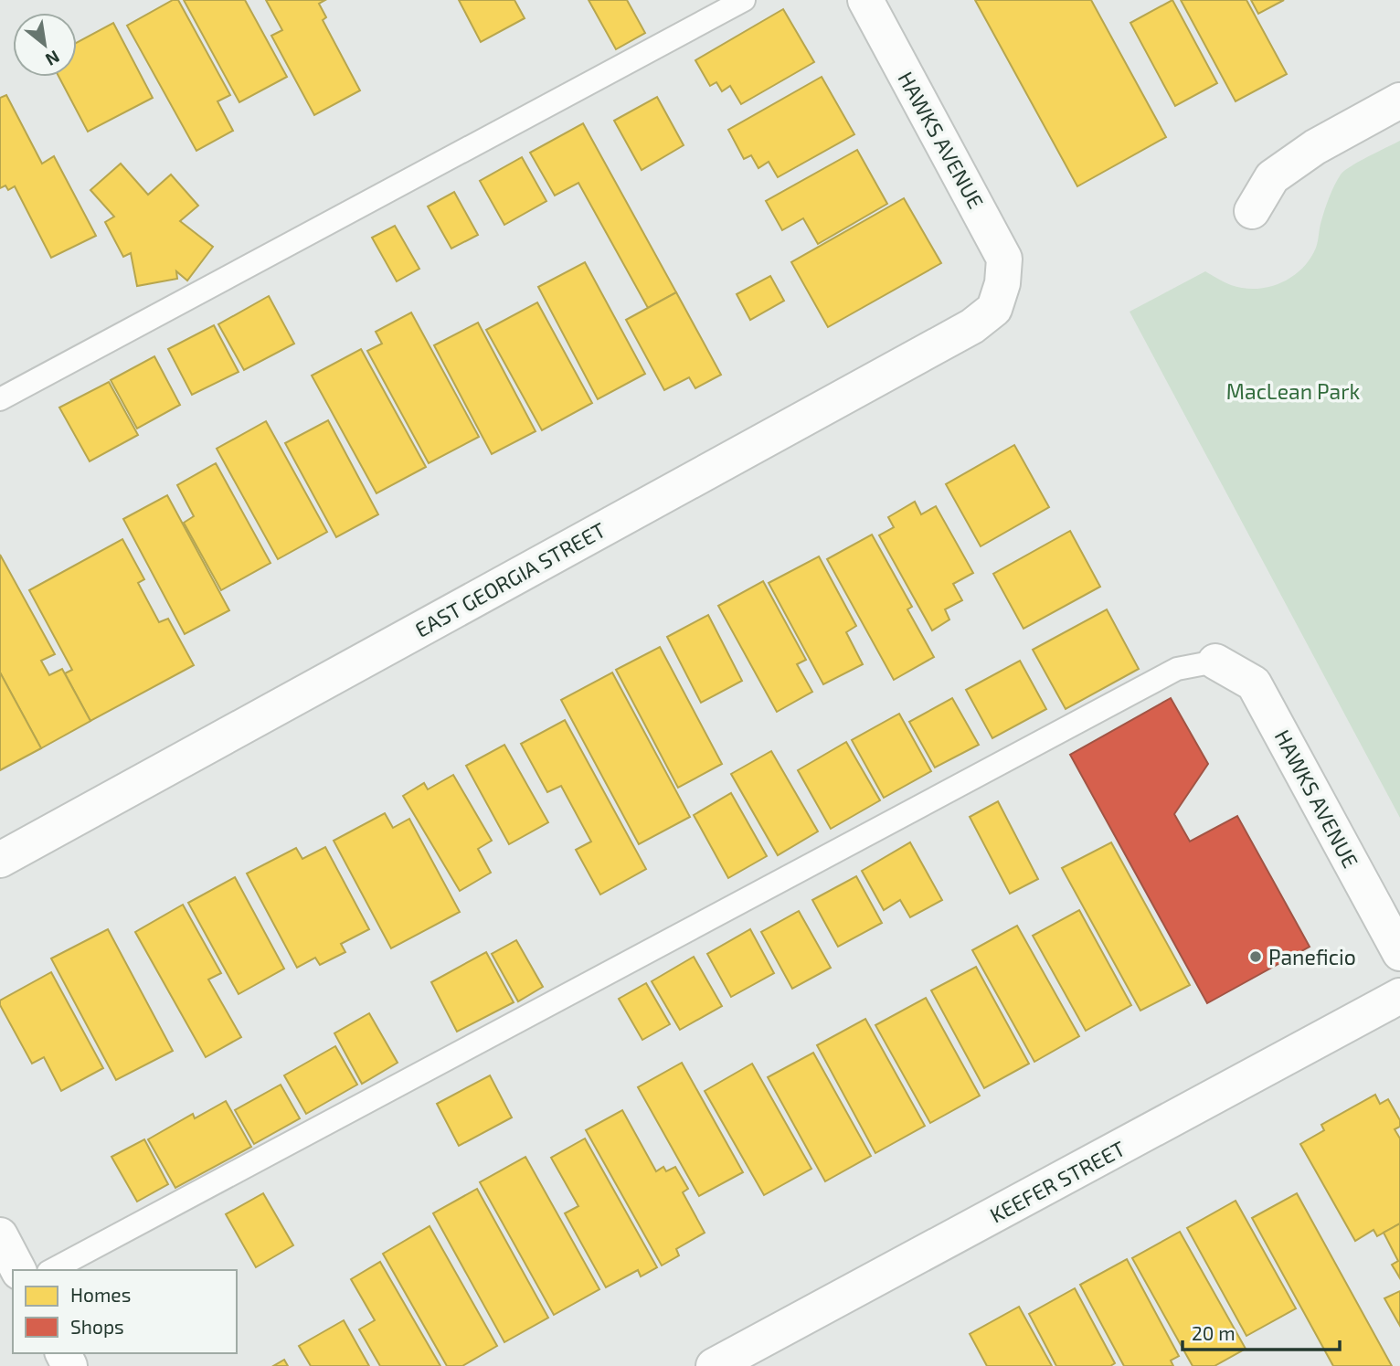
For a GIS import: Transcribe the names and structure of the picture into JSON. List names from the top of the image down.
{
  "streets": {
    "street": ["HAWKS AVENUE", "EAST GEORGIA STREET", "KEEFER STREET"]
  },
  "crossings": [
    ["HAWKS AVENUE", "EAST GEORGIA STREET"]
  ],
  "parks": ["MacLean Park"],
  "places": ["Paneficio"],
  "legend": ["Homes", "Shops"],
  "scale_bar": "20 m",
  "north": "bottom right"
}
